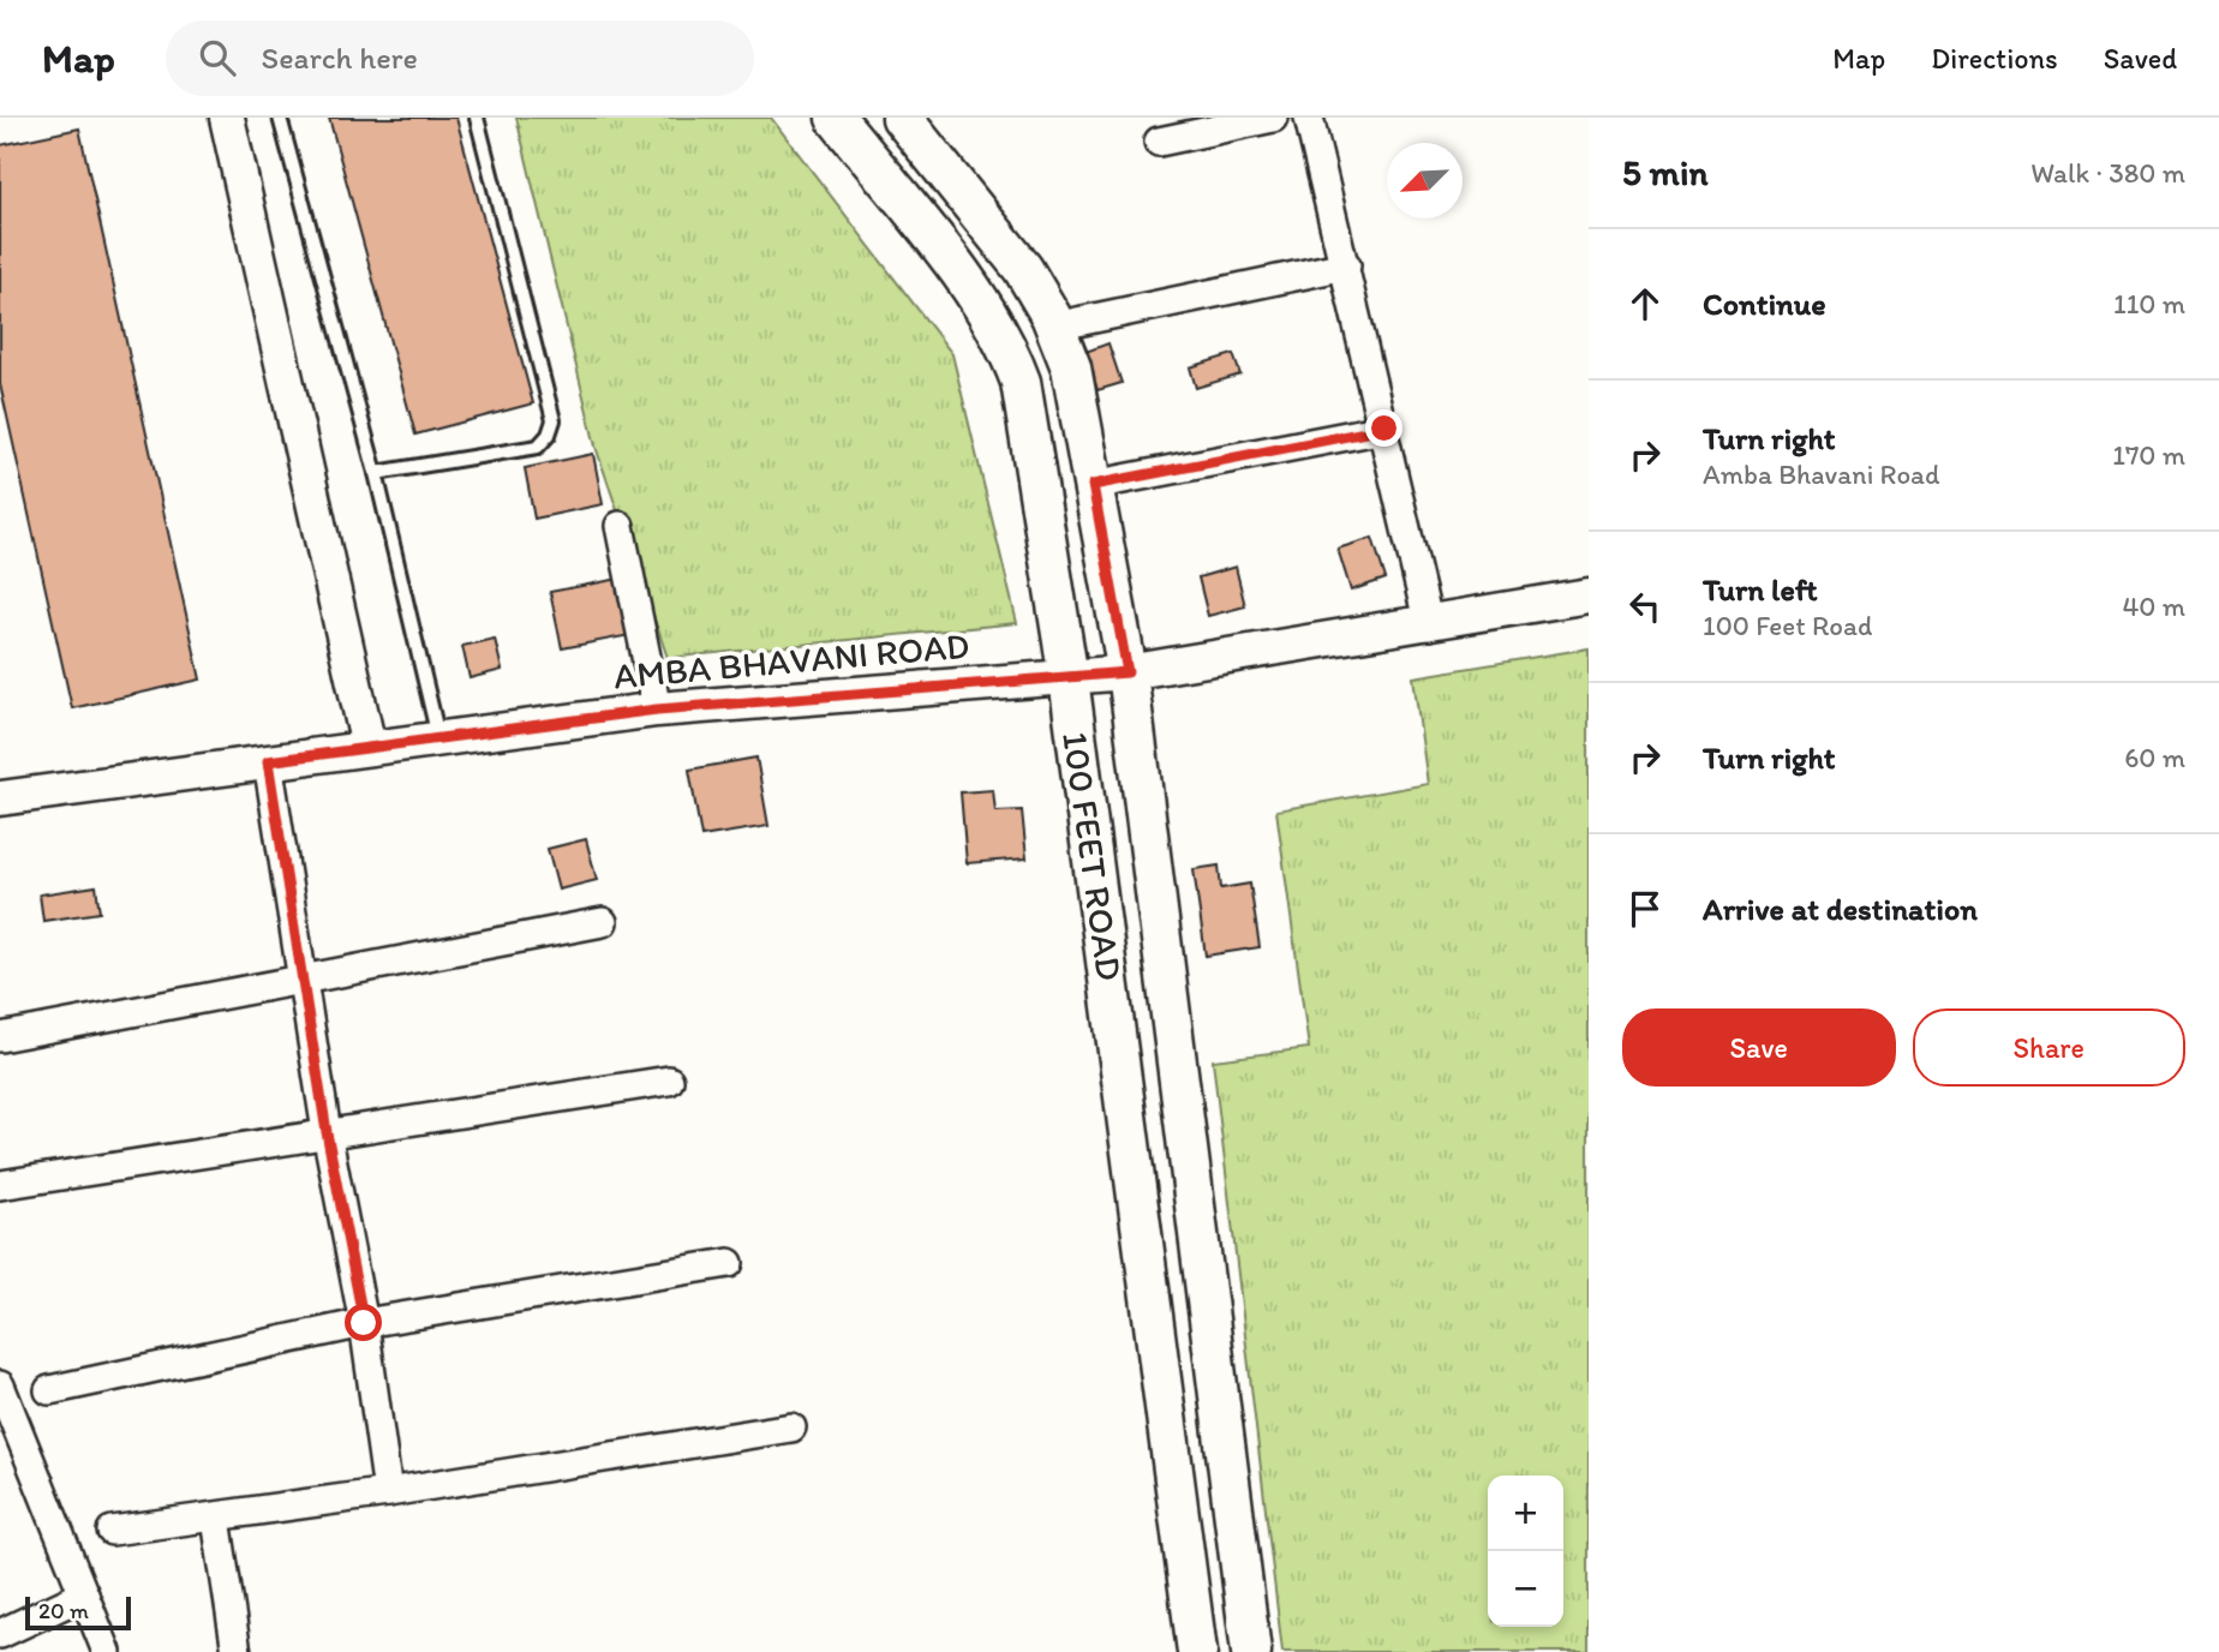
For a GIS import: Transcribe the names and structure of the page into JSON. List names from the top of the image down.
{
  "streets": {
    "main road": ["100 FEET ROAD"],
    "street": ["AMBA BHAVANI ROAD"]
  },
  "crossings": [
    ["AMBA BHAVANI ROAD", "100 FEET ROAD"]
  ],
  "scale_bar": "20 m",
  "north": "bottom left",
  "page": {
    "header": "Map",
    "search": "Search here",
    "nav": ["Map", "Directions", "Saved"],
    "heading": ["5 min", "Walk · 380 m"],
    "list": [
      ["Continue", "110 m"],
      ["Turn right", "Amba Bhavani Road", "170 m"],
      ["Turn left", "100 Feet Road", "40 m"],
      ["Turn right", "60 m"],
      "Arrive at destination"
    ],
    "buttons": ["Save", "Share"],
    "map_buttons": ["+", "−"],
    "scale": "20 m"
  }
}
